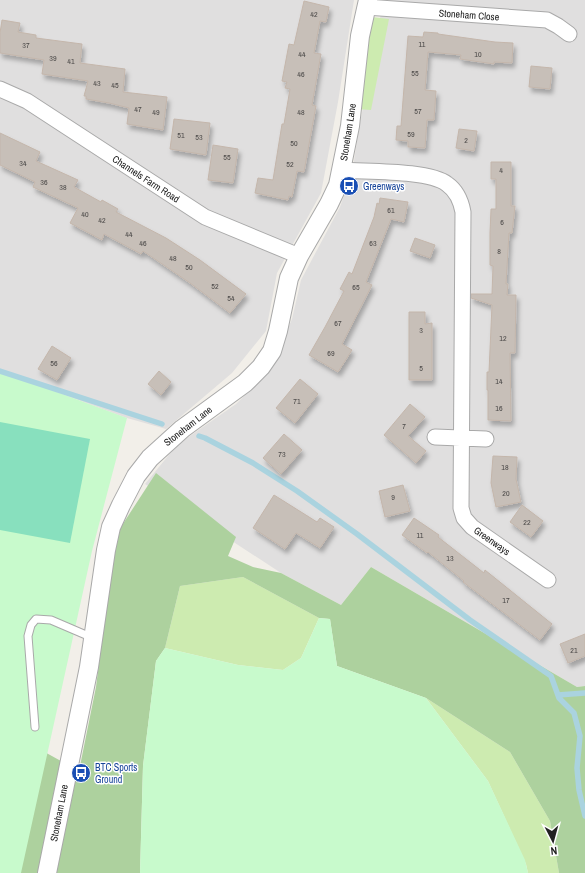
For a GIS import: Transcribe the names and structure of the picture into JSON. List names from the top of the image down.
{
  "streets": {
    "street": [
      "Stoneham Close",
      "Stoneham Lane",
      "Channels Farm Road",
      "Greenways"
    ]
  },
  "crossings": [
    ["Stoneham Close", "Stoneham Lane"],
    ["Stoneham Lane", "Channels Farm Road"],
    ["Stoneham Lane", "Greenways"]
  ],
  "places": {
    "bus stop": ["Greenways", "BTC Sports Ground"]
  },
  "house_numbers": [
    "42",
    "11",
    "37",
    "44",
    "10",
    "39",
    "41",
    "55",
    "46",
    "43",
    "45",
    "47",
    "57",
    "49",
    "48",
    "59",
    "51",
    "53",
    "2",
    "50",
    "55",
    "34",
    "52",
    "4",
    "36",
    "38",
    "61",
    "40",
    "42",
    "6",
    "44",
    "46",
    "63",
    "8",
    "48",
    "50",
    "52",
    "65",
    "54",
    "67",
    "3",
    "12",
    "69",
    "56",
    "5",
    "14",
    "71",
    "16",
    "7",
    "73",
    "18",
    "20",
    "9",
    "22",
    "11",
    "13",
    "17",
    "21"
  ],
  "north": "bottom"
}
